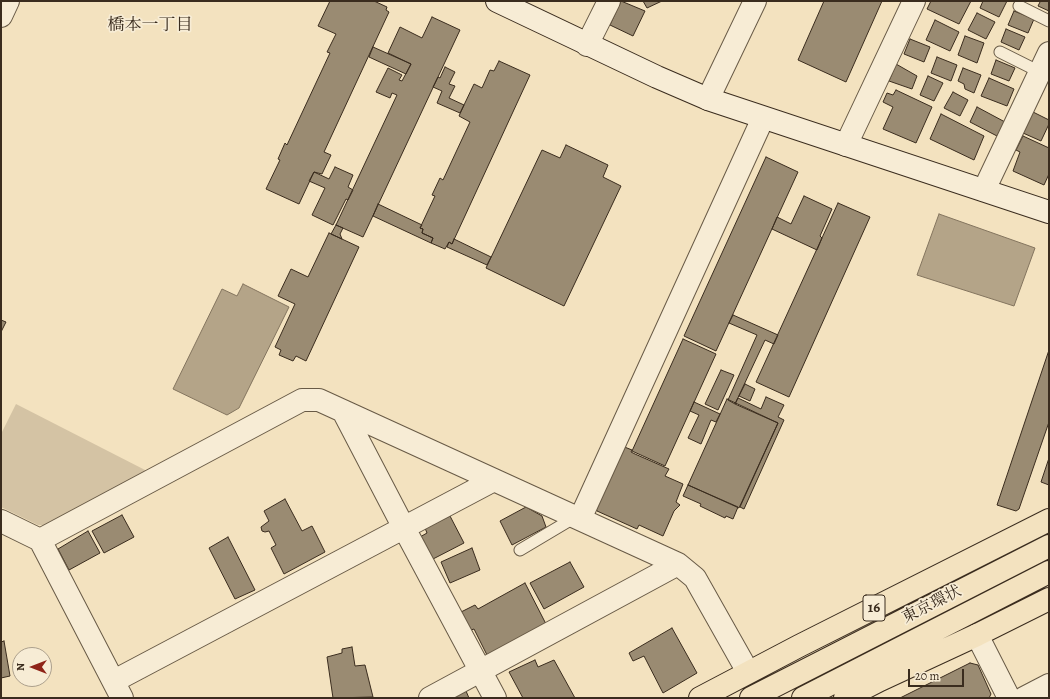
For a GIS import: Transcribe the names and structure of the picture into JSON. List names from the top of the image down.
{
  "streets": {
    "highway": ["東京環状", "16"]
  },
  "districts": ["橋本一丁目"],
  "scale_bar": "20 m",
  "north": "left"
}
